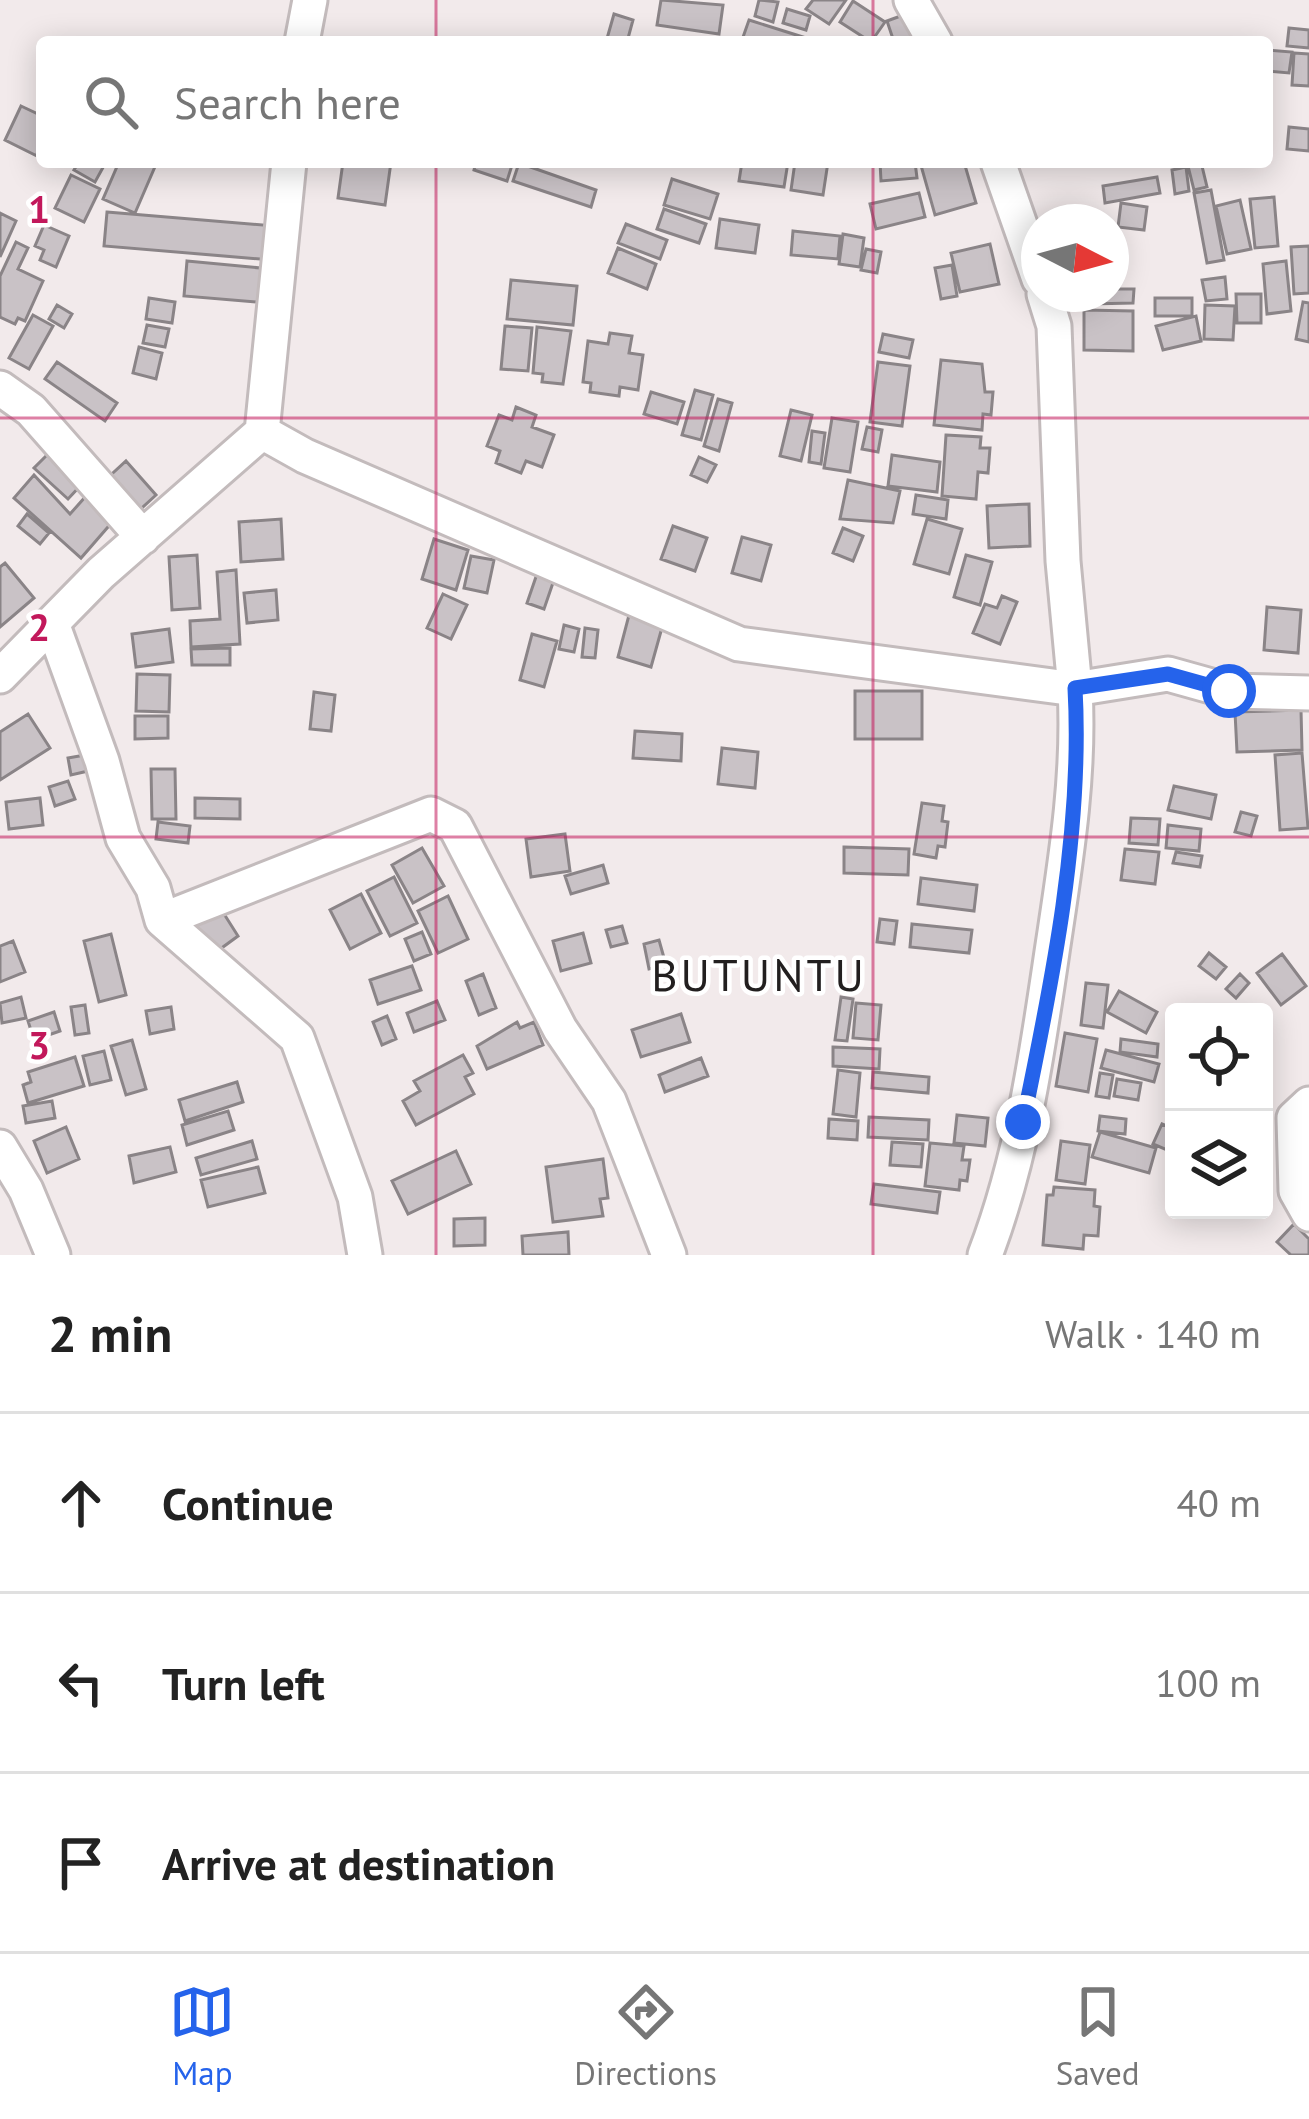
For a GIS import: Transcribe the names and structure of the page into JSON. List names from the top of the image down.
{
  "districts": ["BUTUNTU"],
  "north": "right",
  "page": {
    "search": "Search here",
    "heading": ["2 min", "Walk · 140 m"],
    "list": [
      ["Continue", "40 m"],
      ["Turn left", "100 m"],
      "Arrive at destination"
    ],
    "nav": ["Map", "Directions", "Saved"]
  },
  "grid": {
    "rows": ["1", "2", "3"]
  }
}
